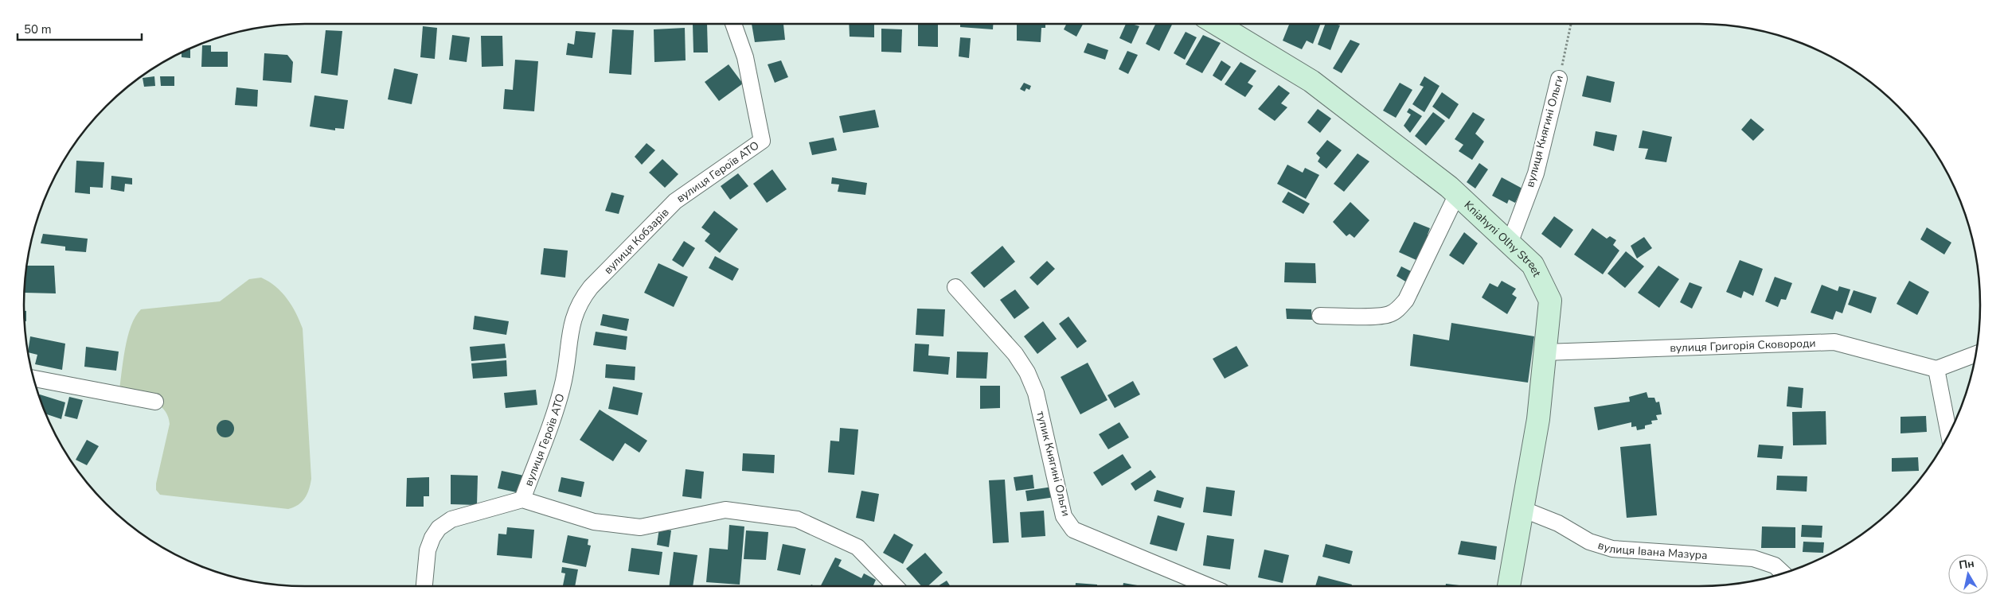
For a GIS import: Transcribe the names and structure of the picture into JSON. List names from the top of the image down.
{
  "streets": {
    "street": [
      "вулиця Княгині Ольги",
      "вулиця Героїв АТО",
      "Kniahyni Olhy Street",
      "вулиця Григорія Сковороди",
      "тупик Княгині Ольги",
      "вулиця Івана Мазура"
    ]
  },
  "crossings": [
    ["вулиця Княгині Ольги", "Kniahyni Olhy Street"],
    ["Kniahyni Olhy Street", "вулиця Григорія Сковороди"],
    ["Kniahyni Olhy Street", "вулиця Івана Мазура"]
  ],
  "scale_bar": "50 m",
  "north": "top"
}
